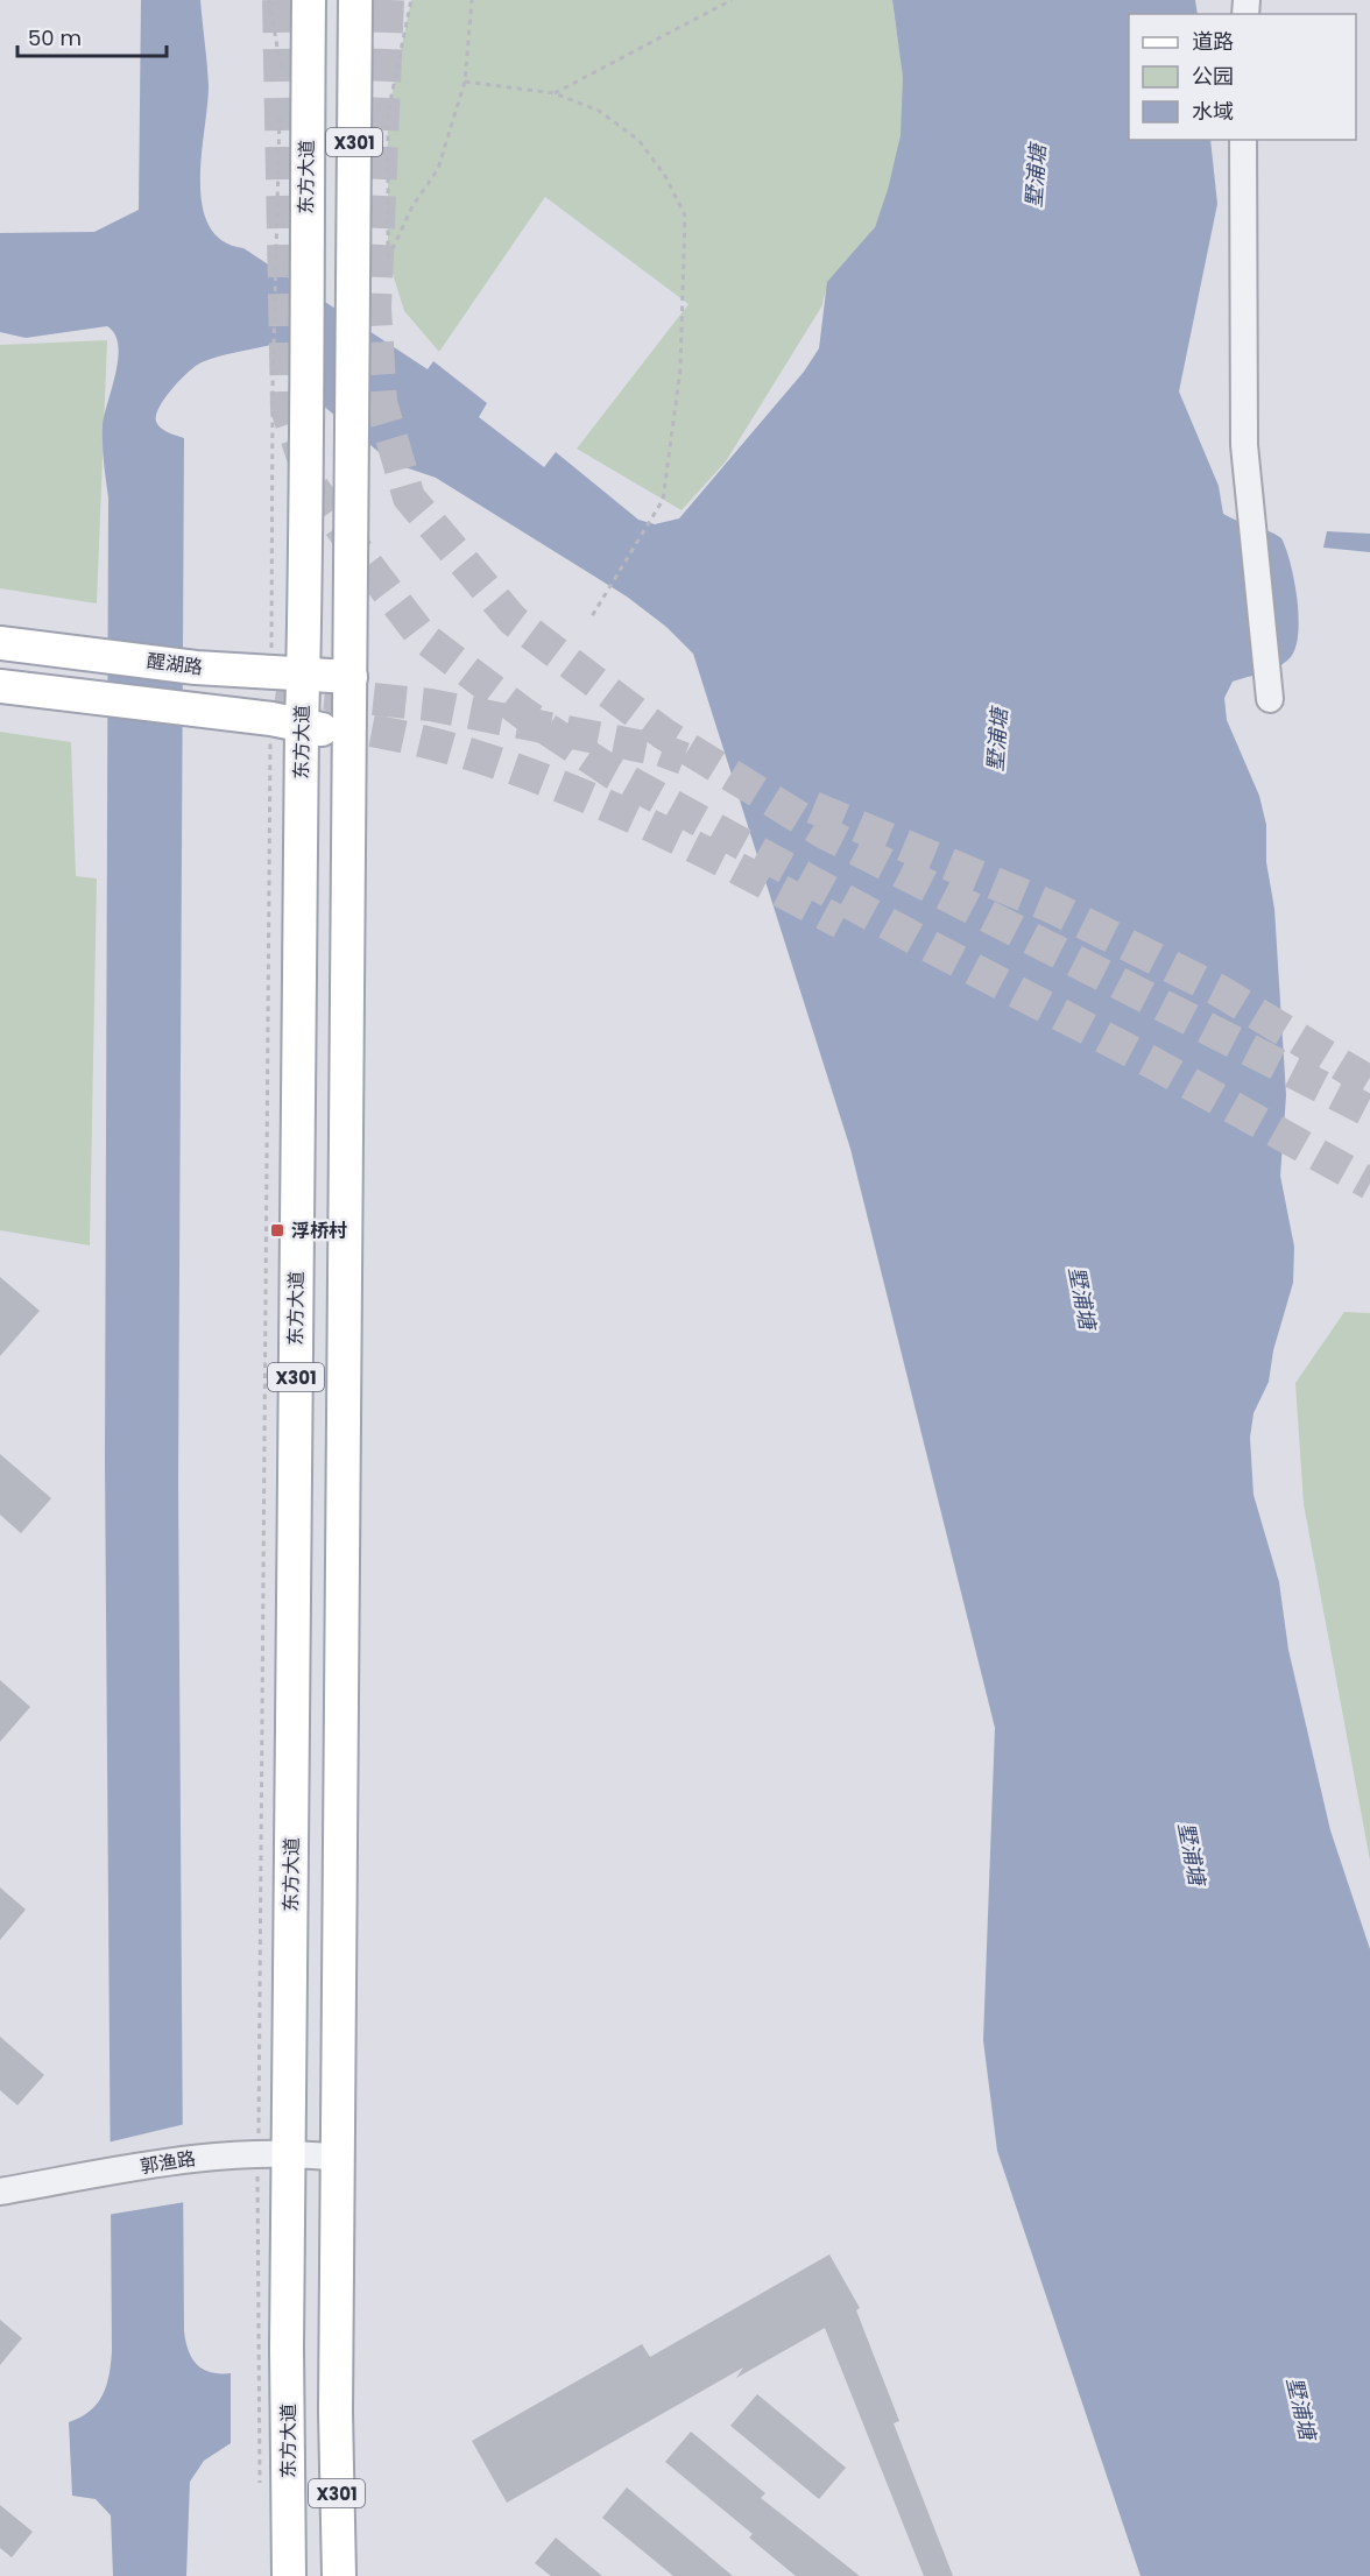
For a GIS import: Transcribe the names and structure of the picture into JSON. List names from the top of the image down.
{
  "streets": {
    "main road": ["X301", "东方大道", "醒湖路"],
    "street": ["郭渔路"]
  },
  "crossings": [
    ["X301", "醒湖路"],
    ["X301", "郭渔路"],
    ["东方大道", "醒湖路"],
    ["东方大道", "郭渔路"]
  ],
  "water": ["墅浦塘"],
  "places": {
    "transit": ["浮桥村"]
  },
  "legend": ["道路", "公园", "水域"],
  "scale_bar": "50 m"
}
